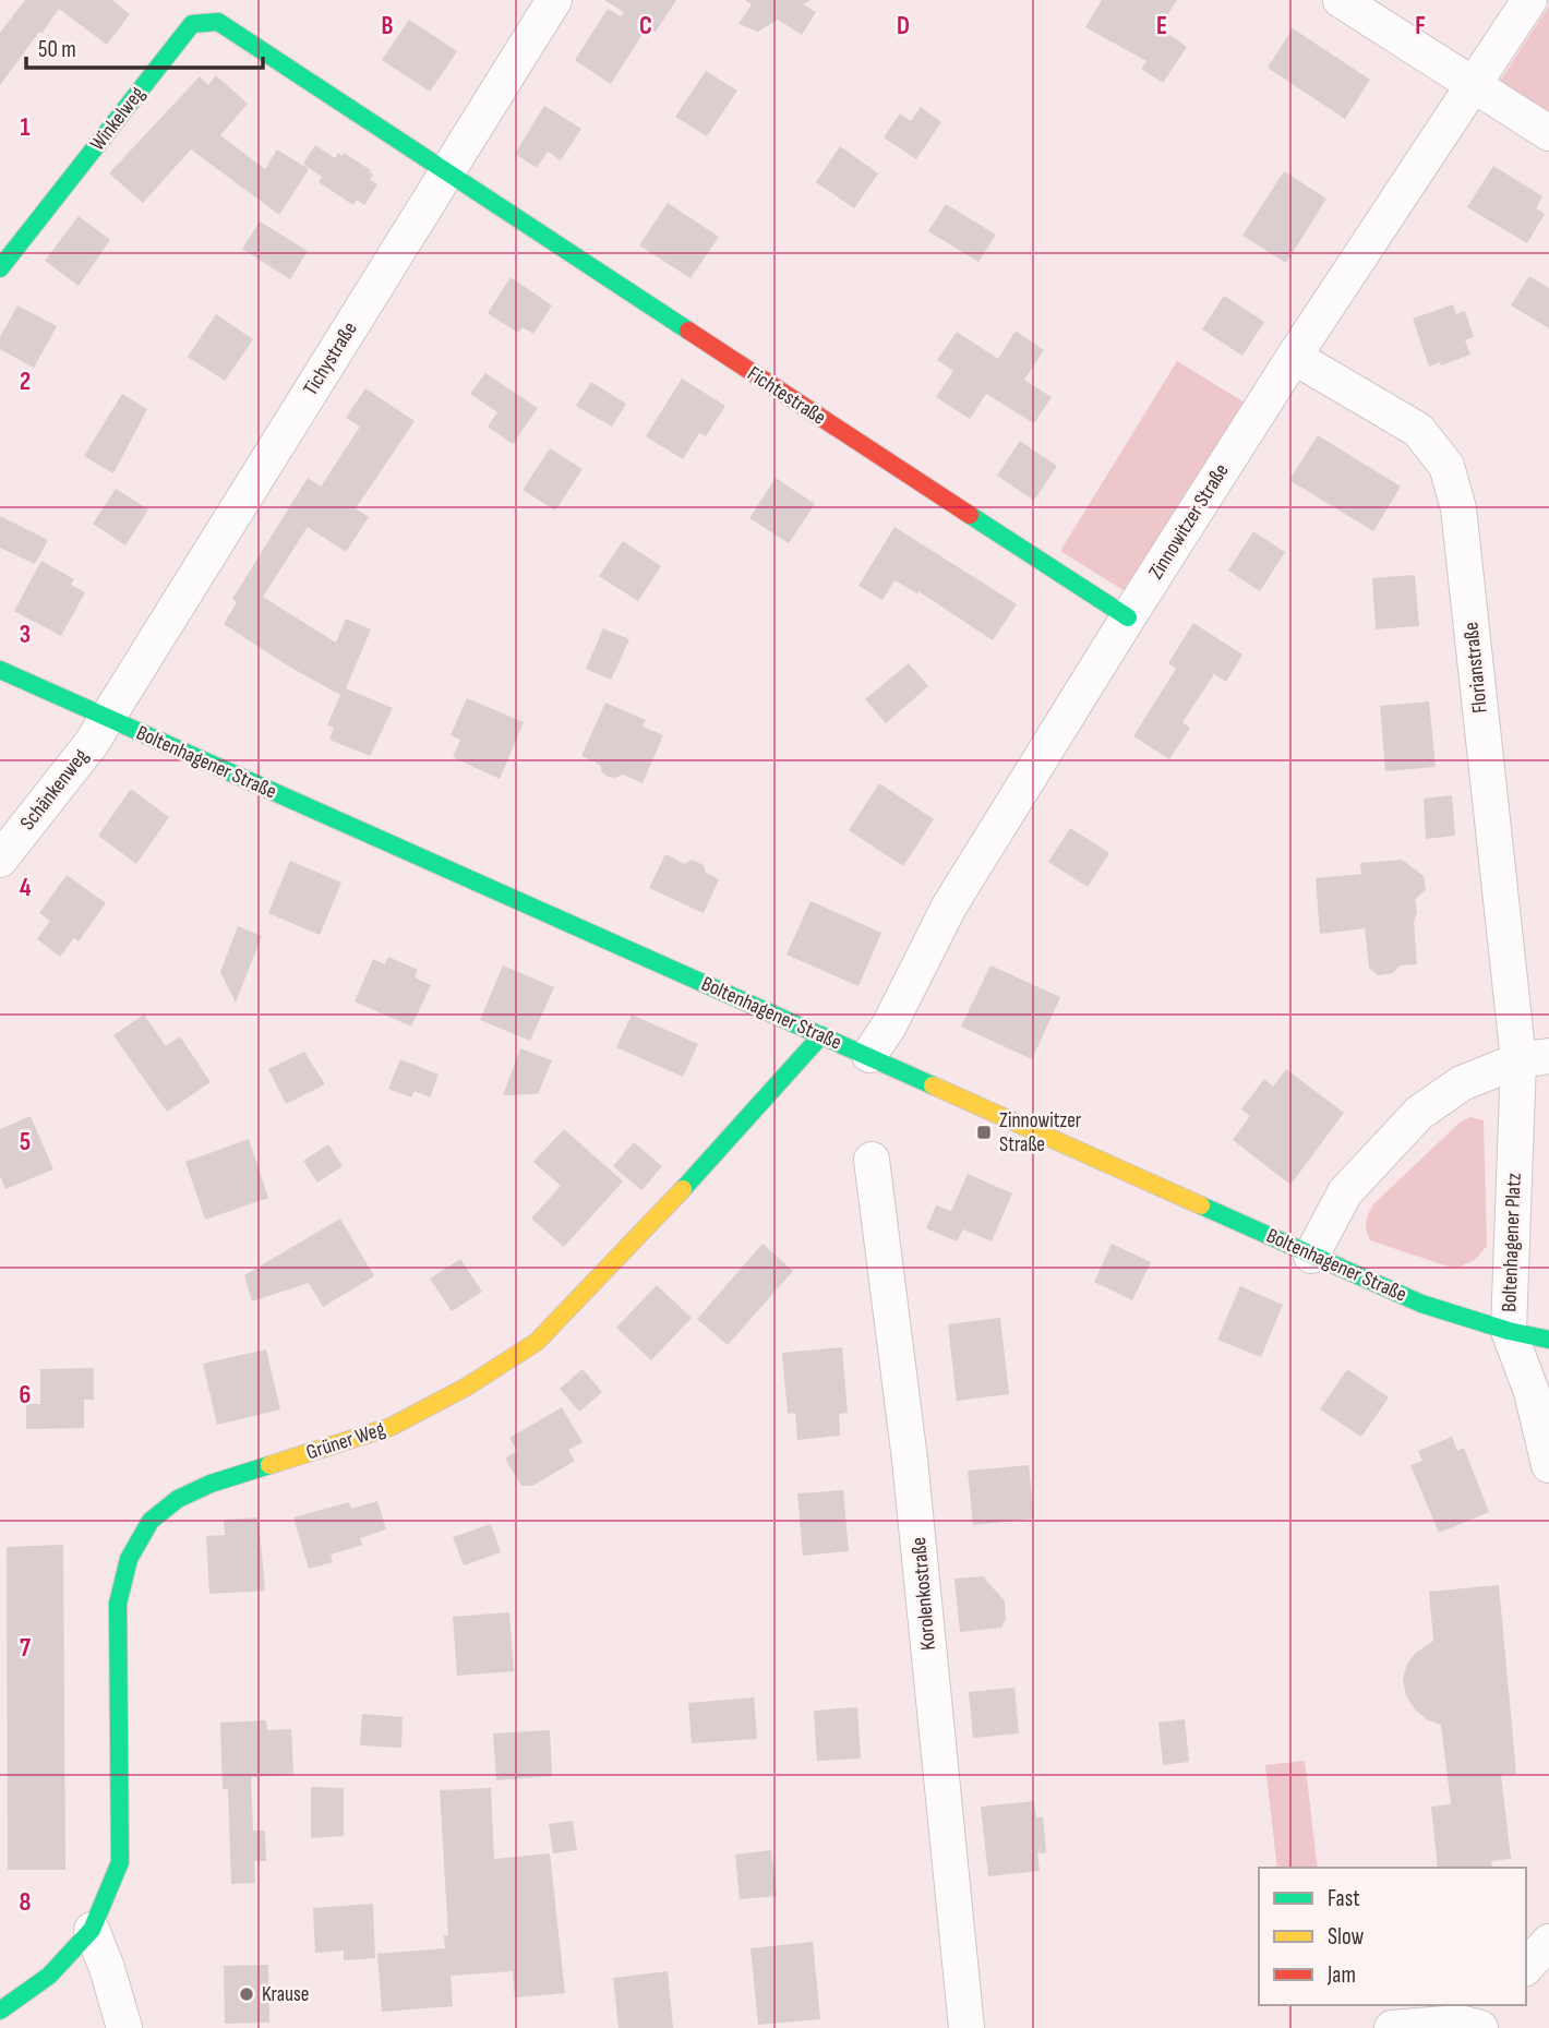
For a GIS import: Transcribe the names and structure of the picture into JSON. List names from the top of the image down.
{
  "streets": {
    "street": [
      "Winkelweg",
      "Tichystraße",
      "Fichtestraße",
      "Zinnowitzer Straße",
      "Florianstraße",
      "Boltenhagener Straße",
      "Schänkenweg",
      "Boltenhagener Platz",
      "Grüner Weg",
      "Korolenkostraße"
    ]
  },
  "crossings": [
    ["Winkelweg", "Tichystraße"],
    ["Winkelweg", "Fichtestraße"],
    ["Tichystraße", "Fichtestraße"],
    ["Tichystraße", "Boltenhagener Straße"],
    ["Tichystraße", "Schänkenweg"],
    ["Fichtestraße", "Zinnowitzer Straße"],
    ["Zinnowitzer Straße", "Florianstraße"],
    ["Zinnowitzer Straße", "Boltenhagener Straße"],
    ["Florianstraße", "Boltenhagener Platz"],
    ["Boltenhagener Straße", "Schänkenweg"],
    ["Boltenhagener Straße", "Boltenhagener Platz"],
    ["Boltenhagener Straße", "Grüner Weg"]
  ],
  "places": {
    "transit": ["Zinnowitzer Straße"],
    "other": ["Krause"]
  },
  "legend": ["Fast", "Slow", "Jam"],
  "scale_bar": "50 m",
  "grid": {
    "columns": [
      "B",
      "C",
      "D",
      "E",
      "F"
    ],
    "rows": [
      "1",
      "2",
      "3",
      "4",
      "5",
      "6",
      "7",
      "8"
    ]
  }
}
